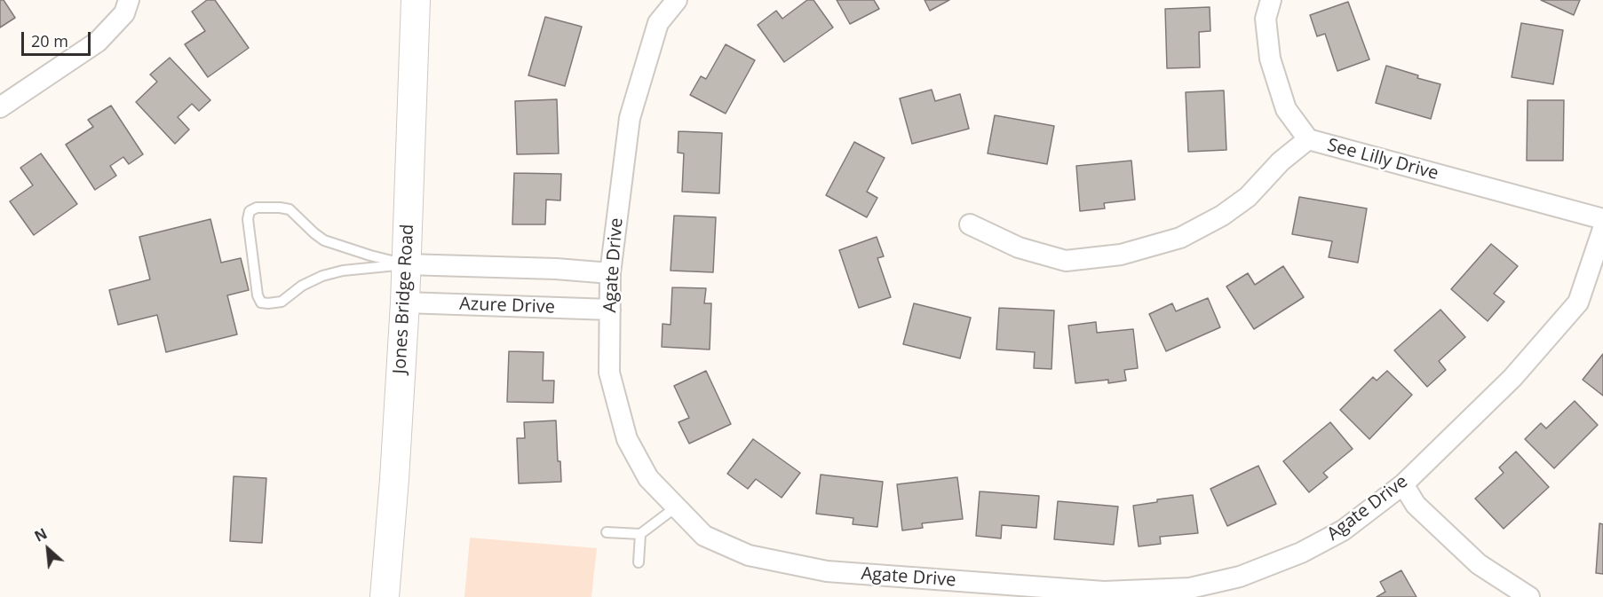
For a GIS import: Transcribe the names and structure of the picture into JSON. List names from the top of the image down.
{
  "streets": {
    "main road": ["Jones Bridge Road"],
    "street": ["See Lilly Drive", "Agate Drive", "Azure Drive"]
  },
  "crossings": [
    ["Agate Drive", "Azure Drive"],
    ["Jones Bridge Road", "Azure Drive"]
  ],
  "scale_bar": "20 m",
  "north": "top left"
}
